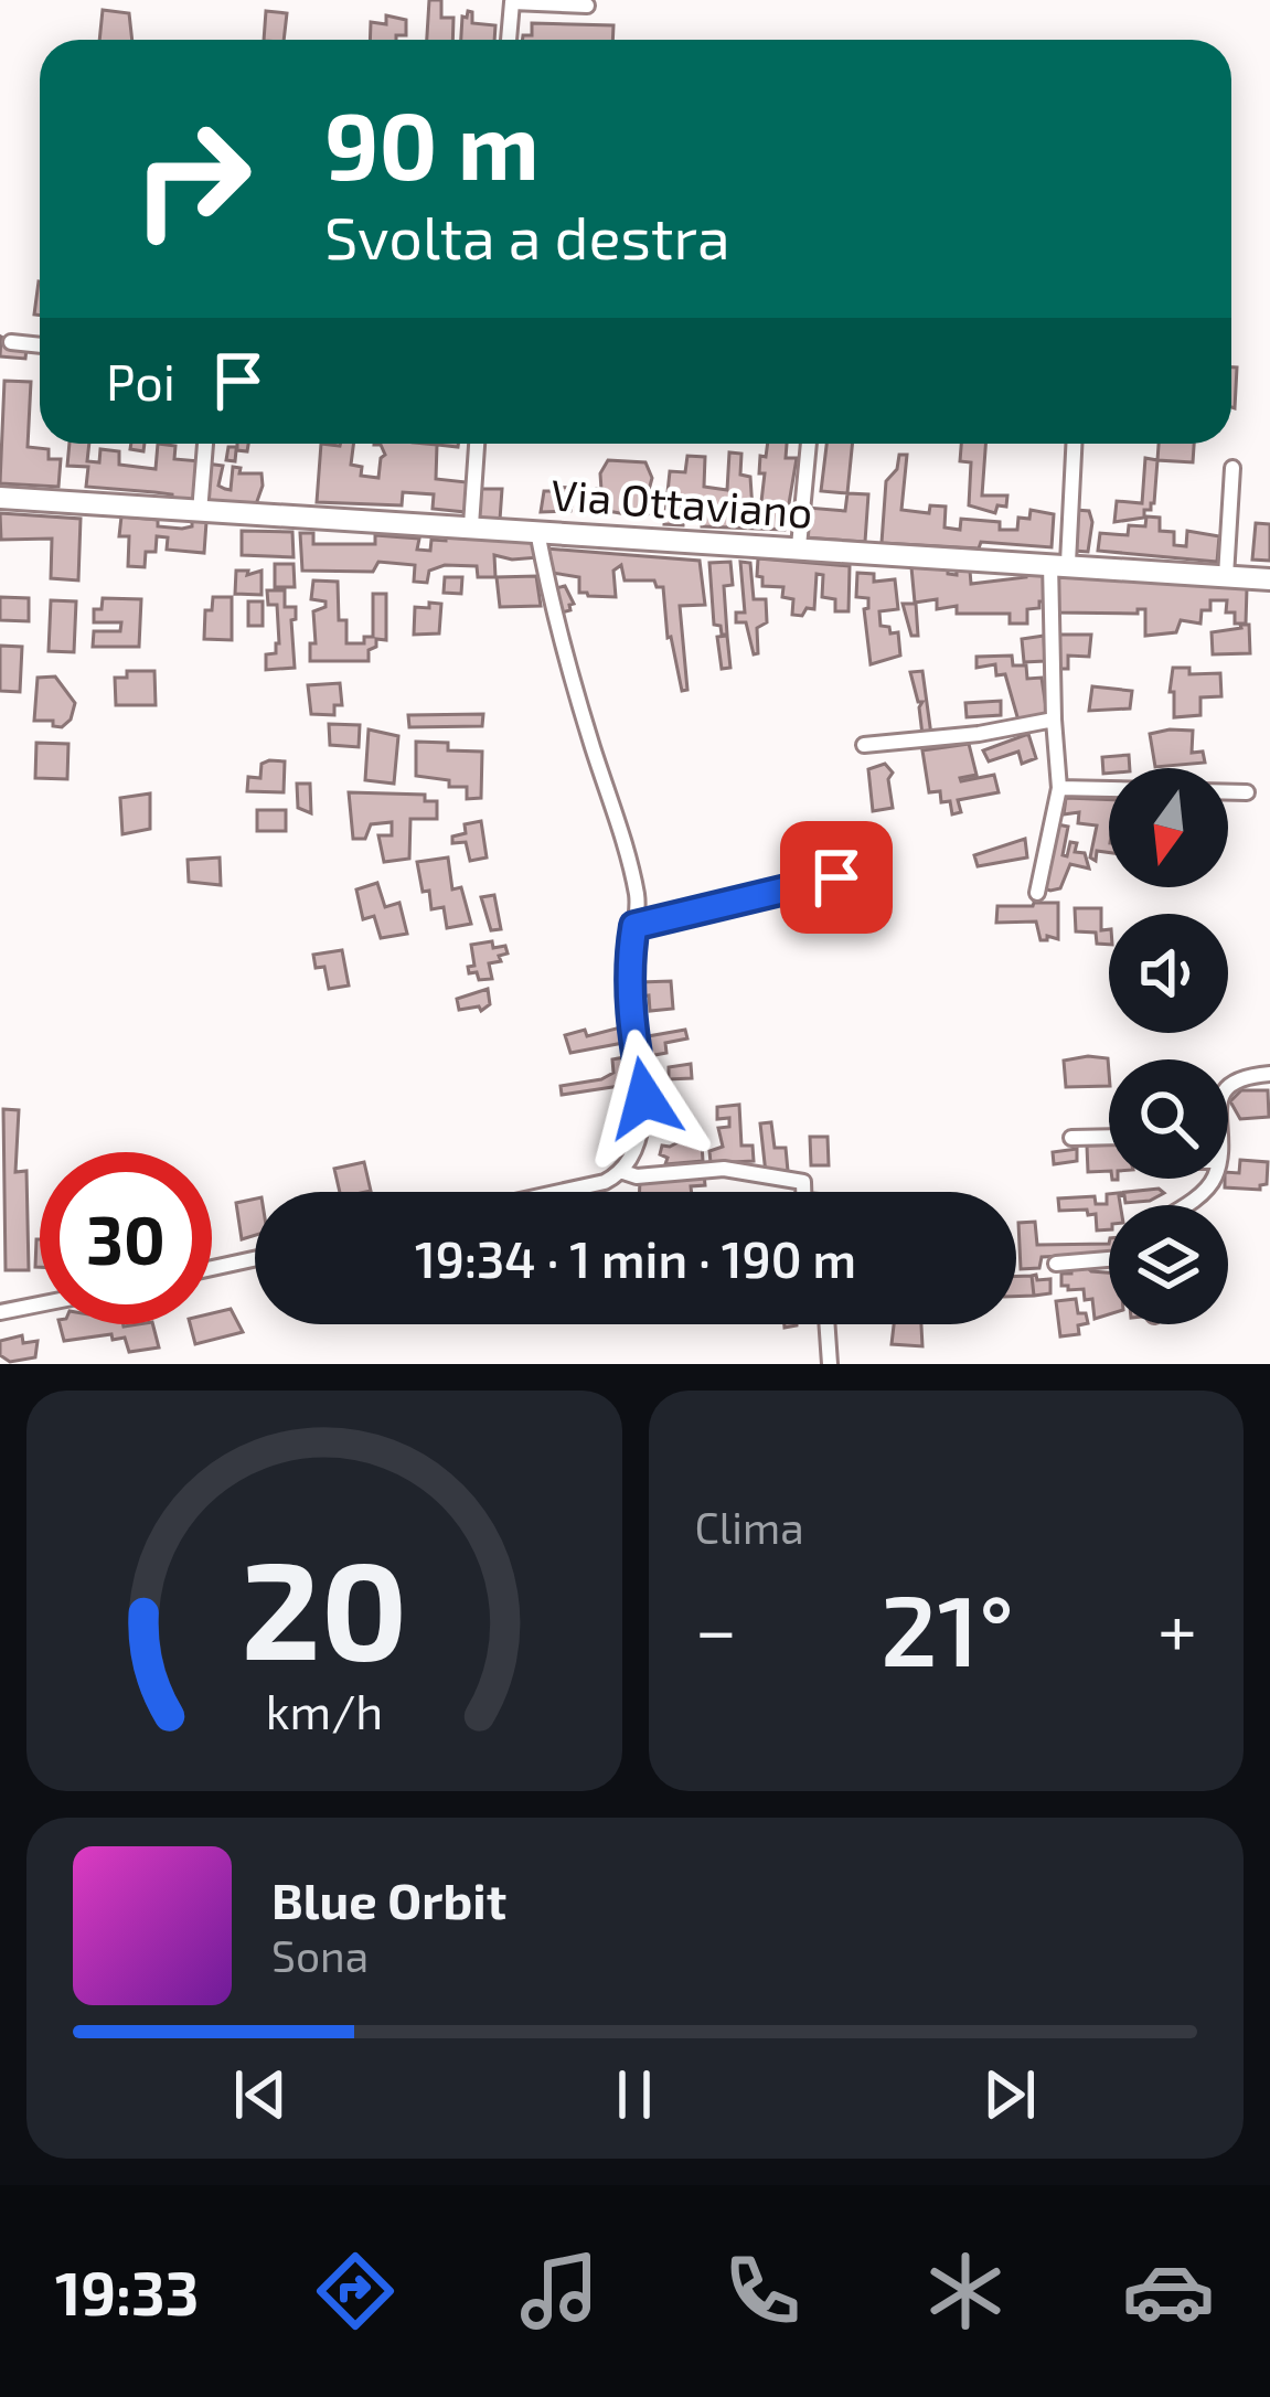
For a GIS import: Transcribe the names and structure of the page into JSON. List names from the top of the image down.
{
  "streets": {
    "main road": ["Via Ottaviano"]
  },
  "north": "bottom",
  "page": {
    "turn": ["90 m", "Svolta a destra"],
    "then": "Poi",
    "limit": "30",
    "trip": "19:34 · 1 min · 190 m",
    "tile": "Clima",
    "heat": ["−", "21°", "+"],
    "song": ["Blue Orbit", "Sona"],
    "tabs": "19:33",
    "gauge": ["20", "km/h"]
  }
}
